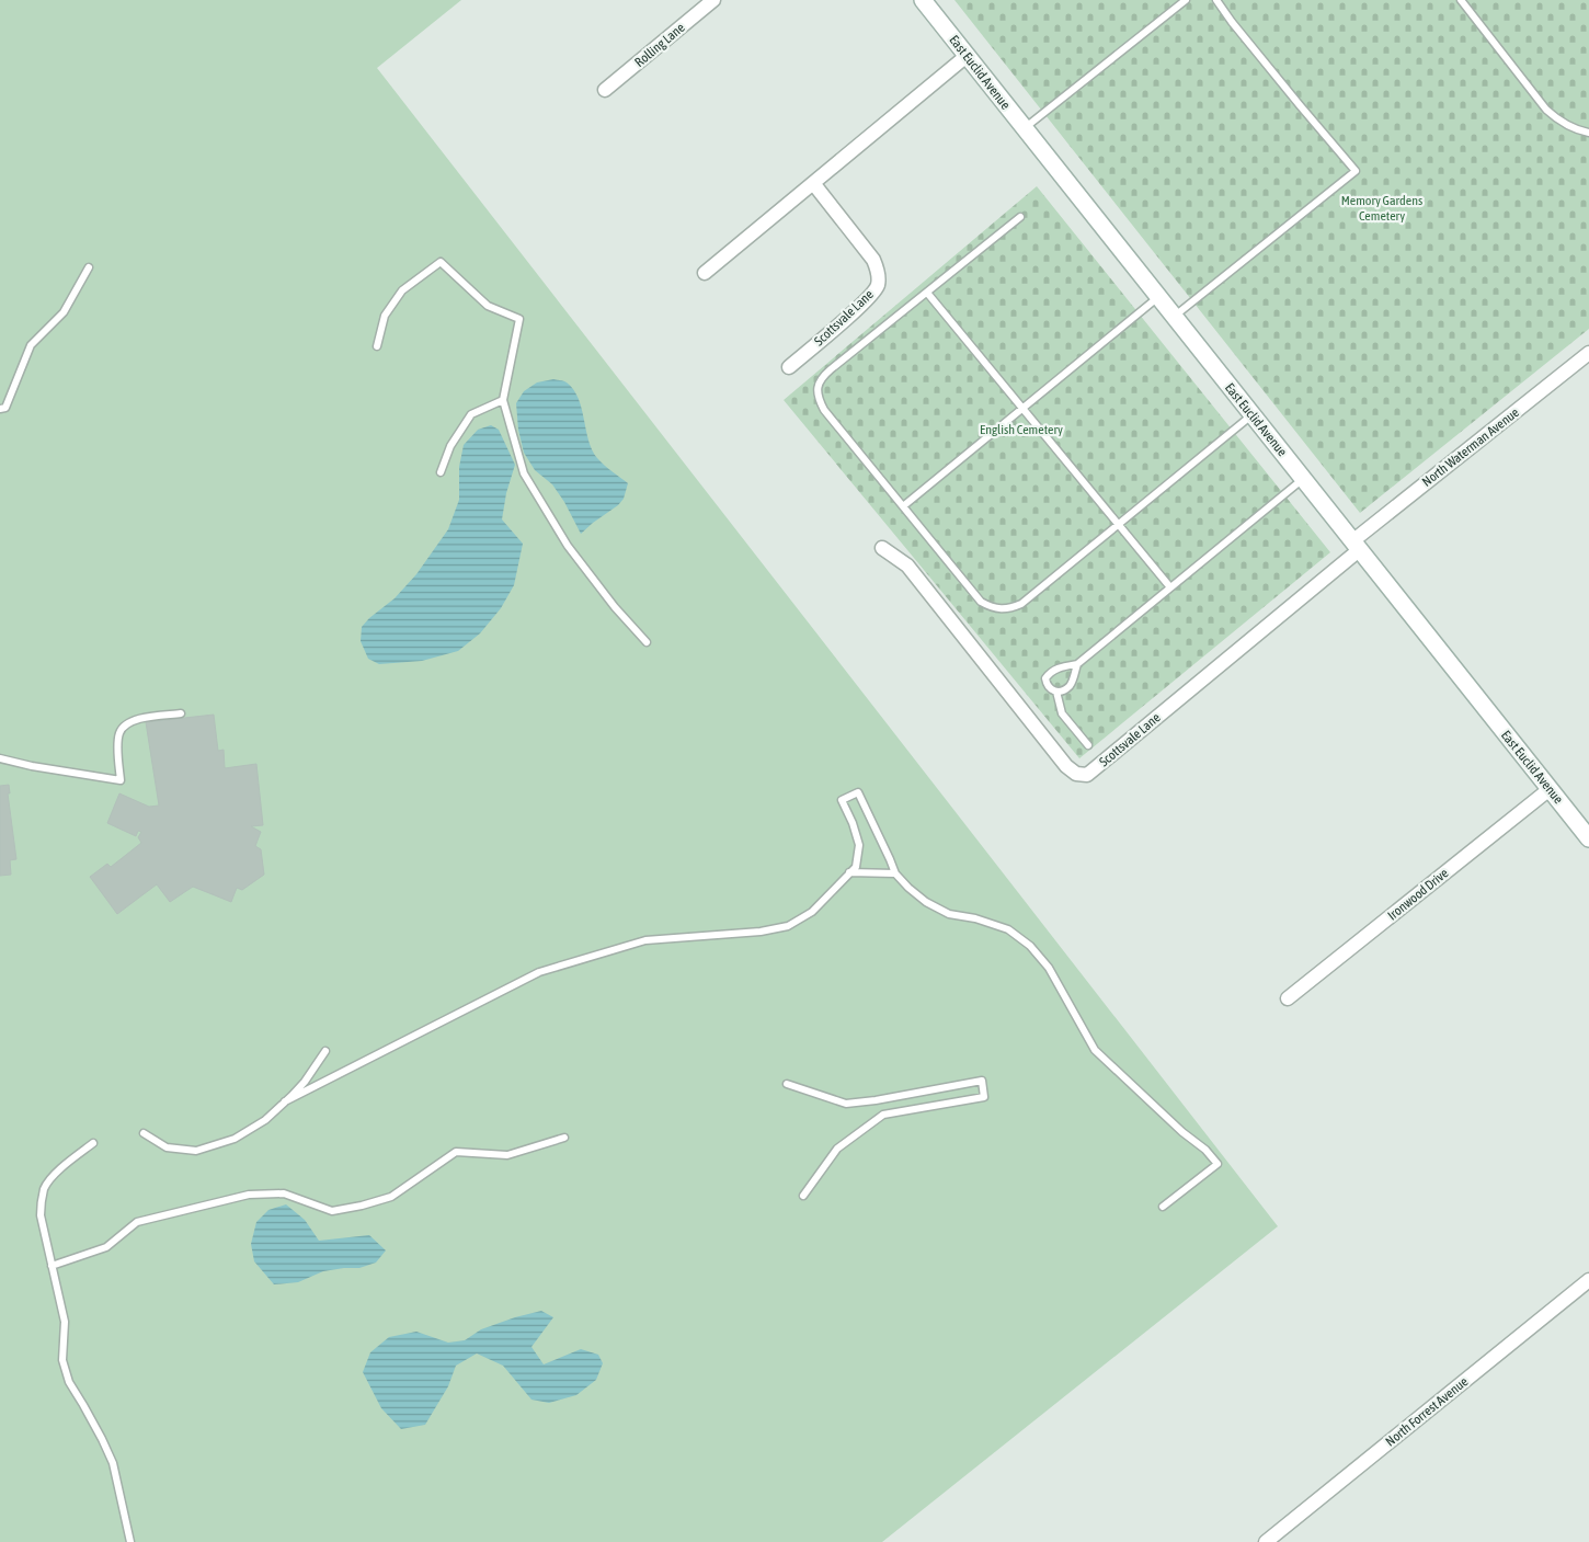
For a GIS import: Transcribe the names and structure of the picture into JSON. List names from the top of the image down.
{
  "streets": {
    "main road": ["East Euclid Avenue"],
    "street": [
      "Rolling Lane",
      "Scottsvale Lane",
      "North Waterman Avenue",
      "Ironwood Drive",
      "North Forrest Avenue"
    ]
  },
  "crossings": [
    ["East Euclid Avenue", "Scottsvale Lane"],
    ["East Euclid Avenue", "North Waterman Avenue"],
    ["East Euclid Avenue", "Ironwood Drive"],
    ["Scottsvale Lane", "North Waterman Avenue"]
  ],
  "parks": ["Memory Gardens Cemetery", "English Cemetery"]
}
